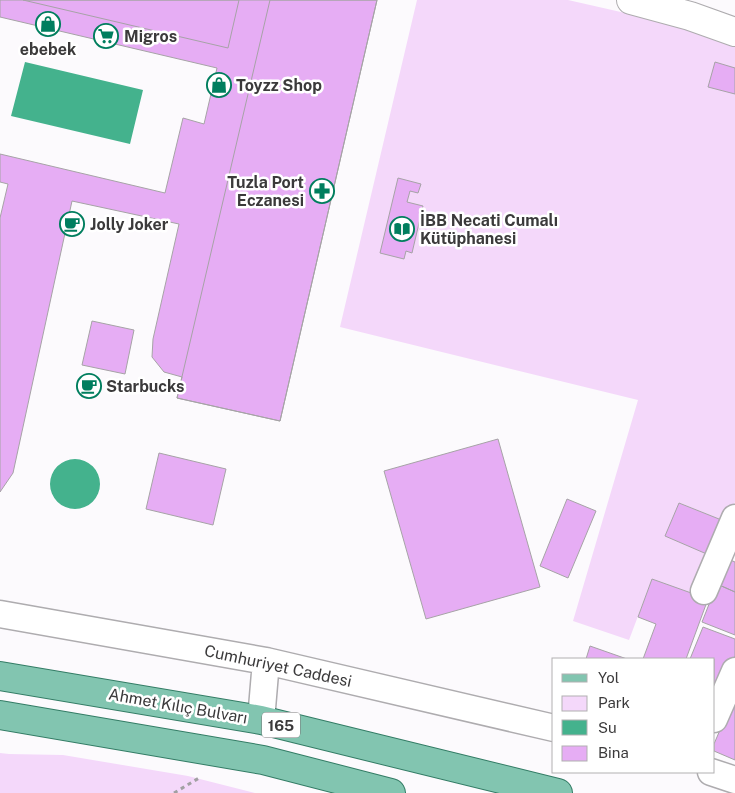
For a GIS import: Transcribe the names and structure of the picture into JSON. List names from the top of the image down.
{
  "streets": {
    "main road": ["Ahmet Kılıç Bulvarı", "165"],
    "street": ["Cumhuriyet Caddesi"]
  },
  "places": {
    "shop": ["ebebek", "Toyzz Shop"],
    "supermarket": ["Migros"],
    "pharmacy": ["Tuzla Port Eczanesi"],
    "cafe": ["Jolly Joker", "Starbucks"],
    "library": ["İBB Necati Cumalı Kütüphanesi"]
  },
  "legend": [
    "Yol",
    "Park",
    "Su",
    "Bina"
  ]
}
